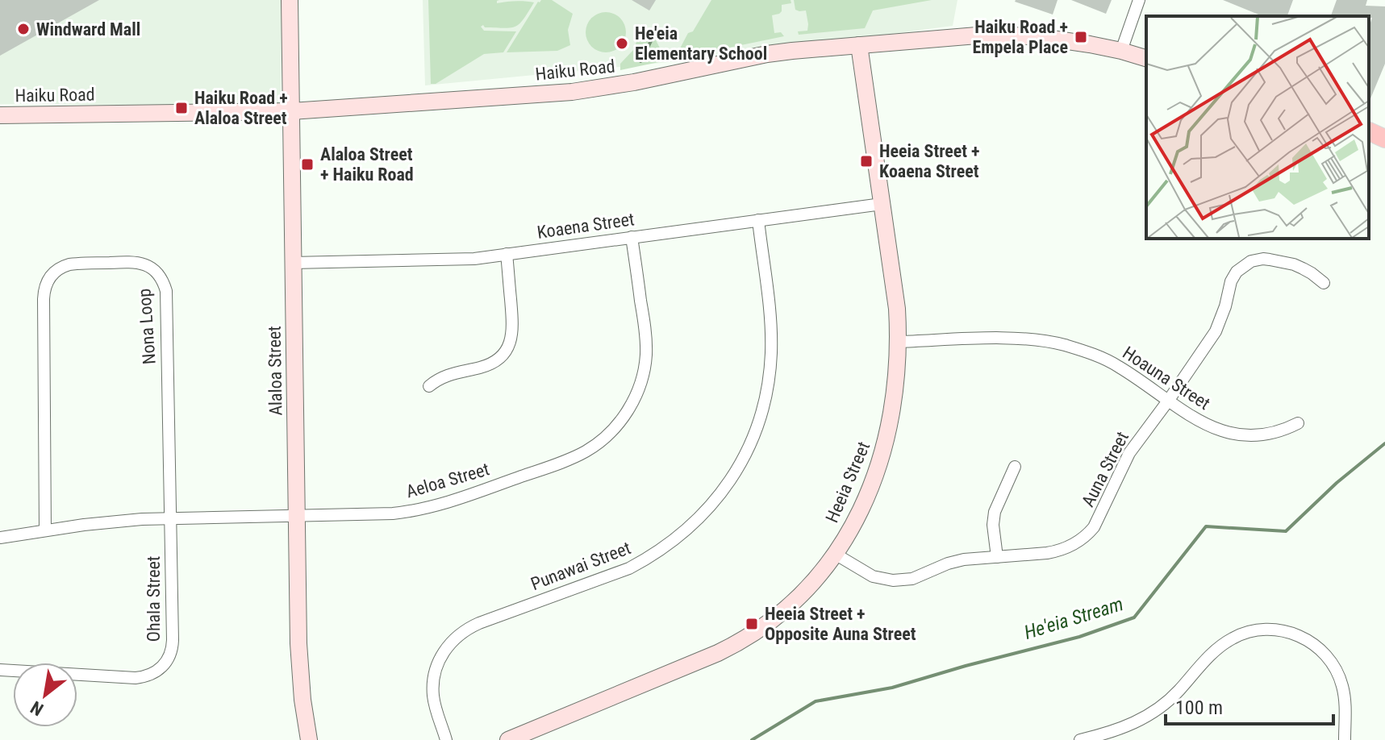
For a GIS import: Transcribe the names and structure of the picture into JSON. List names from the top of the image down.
{
  "streets": {
    "street": [
      "Haiku Road",
      "Koaena Street",
      "Nona Loop",
      "Alaloa Street",
      "Hoauna Street",
      "Auna Street",
      "Aeloa Street",
      "Heeia Street",
      "Punawai Street",
      "Ohala Street"
    ]
  },
  "crossings": [
    ["Haiku Road", "Alaloa Street"],
    ["Haiku Road", "Heeia Street"],
    ["Koaena Street", "Alaloa Street"],
    ["Koaena Street", "Aeloa Street"],
    ["Koaena Street", "Heeia Street"],
    ["Koaena Street", "Punawai Street"],
    ["Nona Loop", "Aeloa Street"],
    ["Nona Loop", "Ohala Street"],
    ["Alaloa Street", "Aeloa Street"],
    ["Hoauna Street", "Auna Street"],
    ["Hoauna Street", "Heeia Street"],
    ["Auna Street", "Heeia Street"],
    ["Aeloa Street", "Ohala Street"]
  ],
  "water": ["He'eia Stream"],
  "places": {
    "other": ["Windward Mall", "He'eia Elementary School"],
    "transit": [
      "Haiku Road + Empela Place",
      "Haiku Road + Alaloa Street",
      "Heeia Street + Koaena Street",
      "Alaloa Street + Haiku Road",
      "Heeia Street + Opposite Auna Street"
    ]
  },
  "scale_bar": "100 m",
  "north": "bottom left"
}
